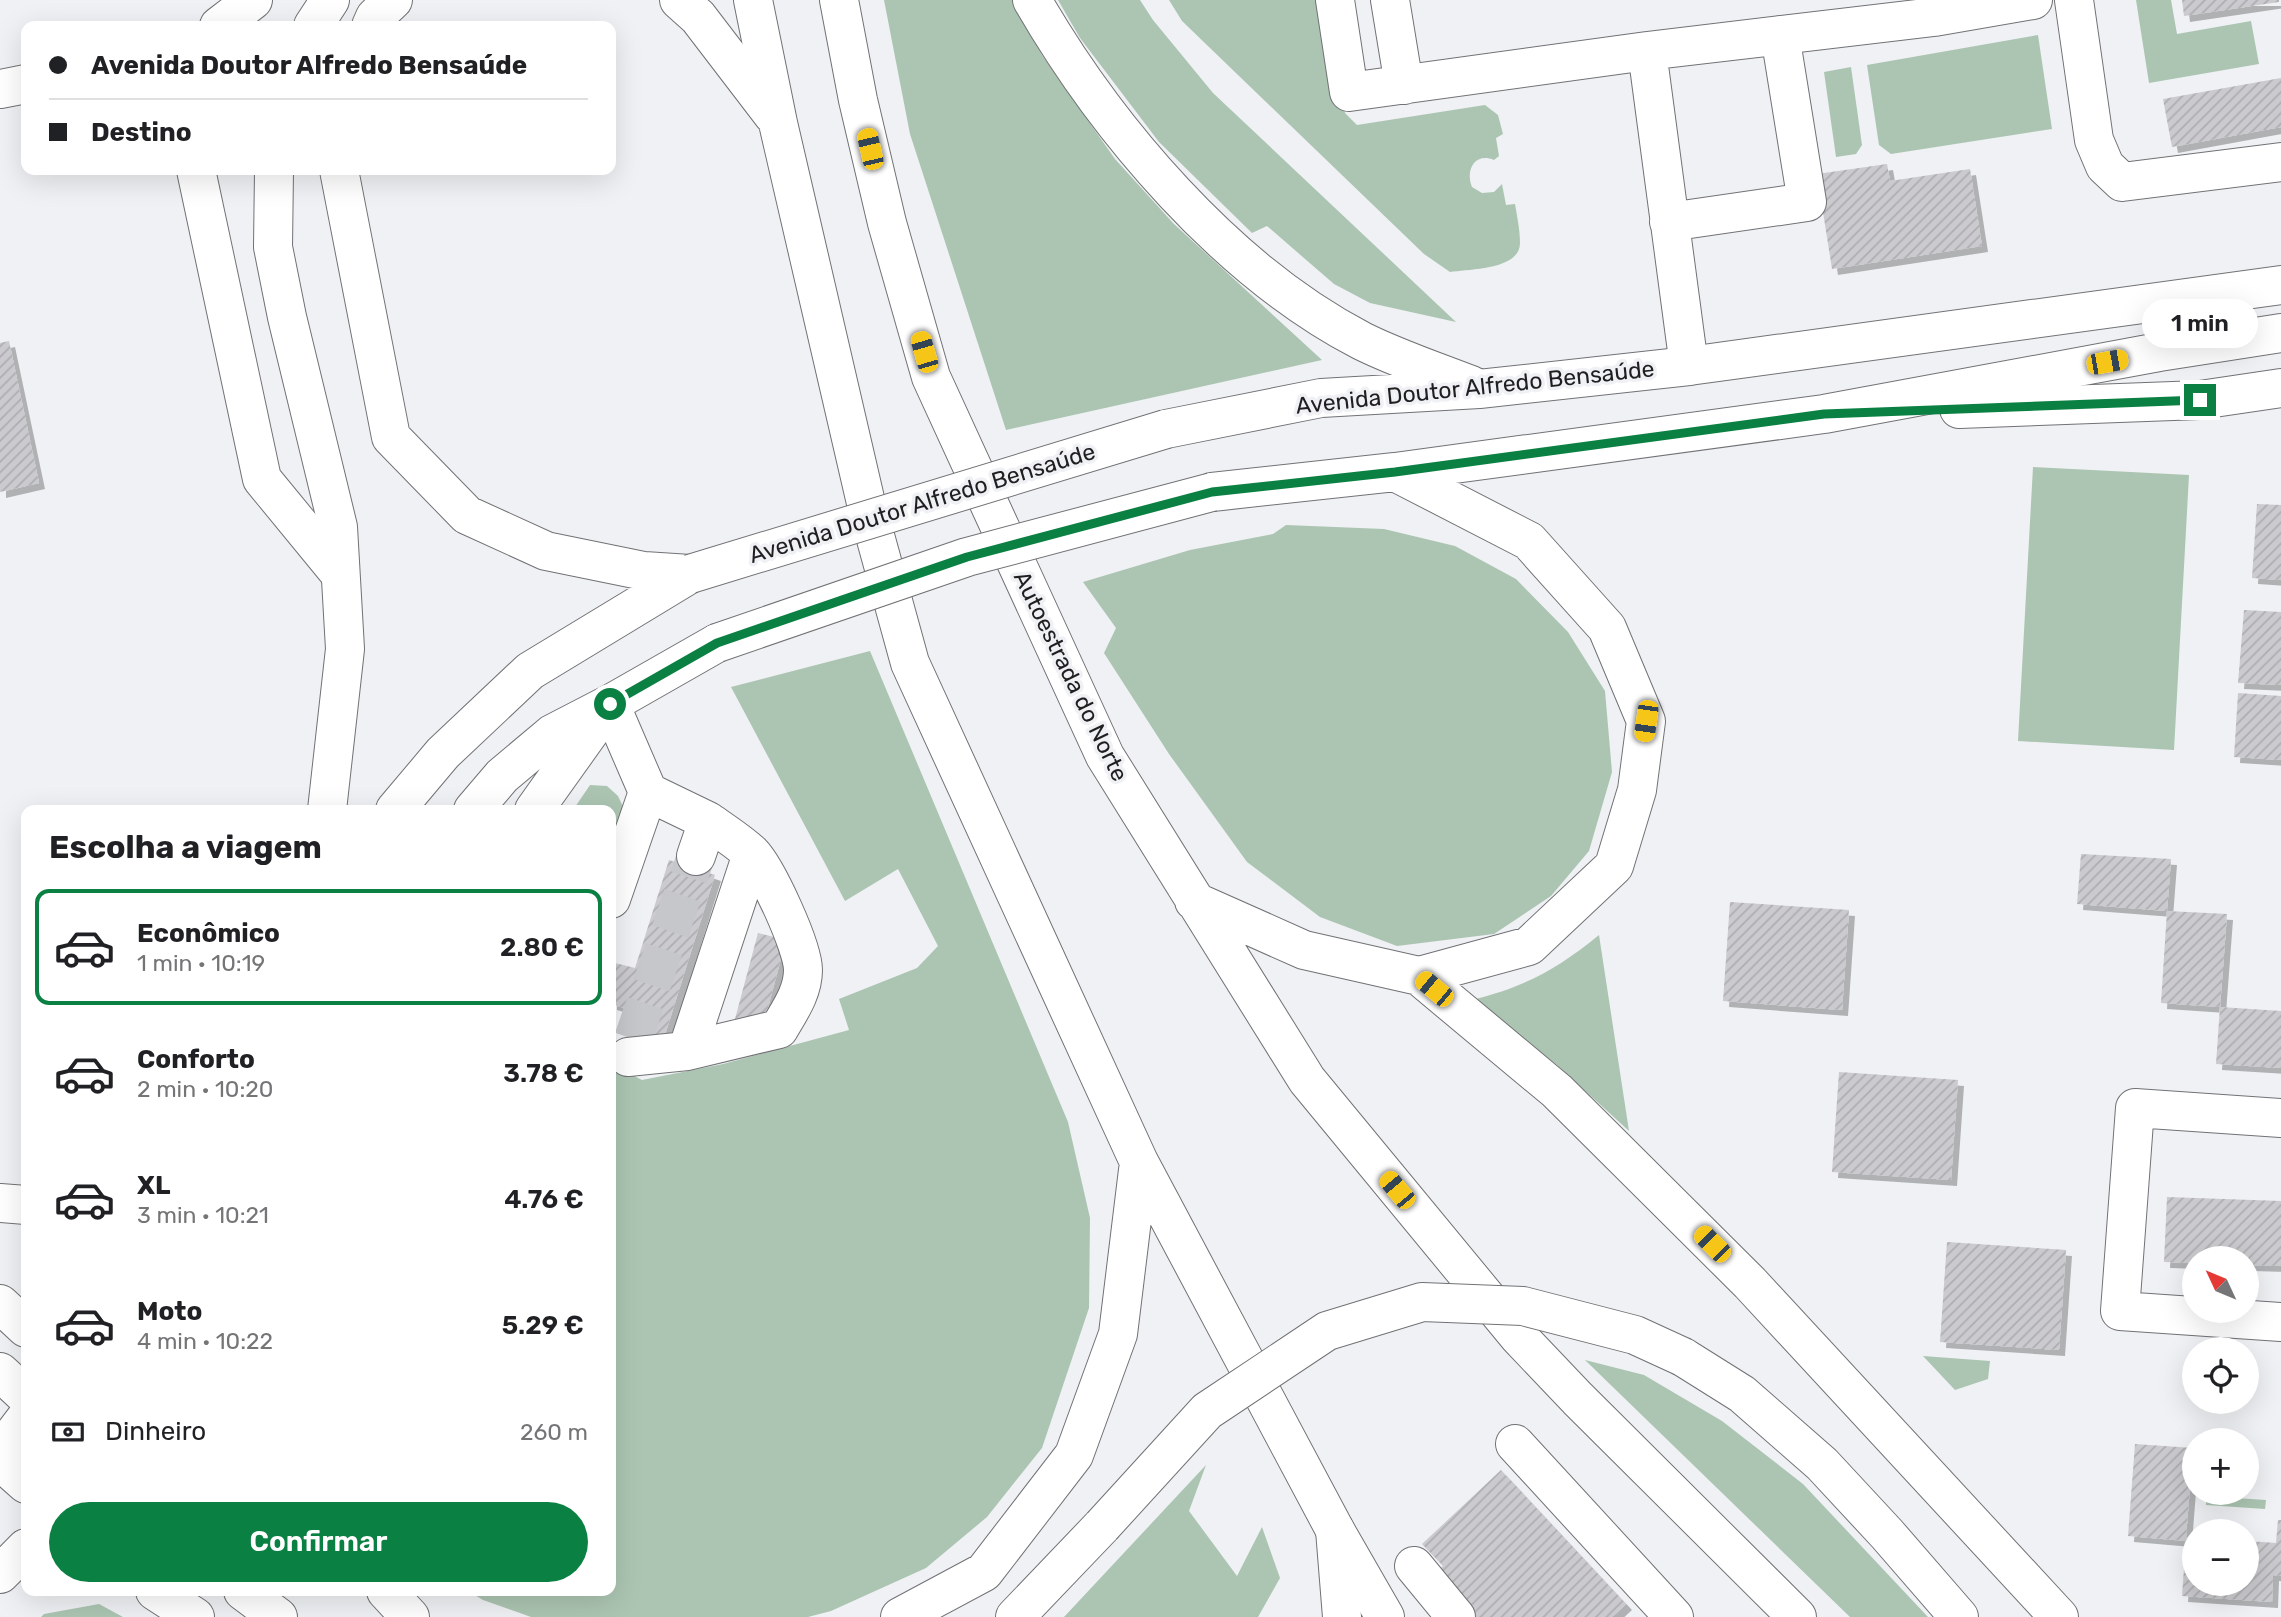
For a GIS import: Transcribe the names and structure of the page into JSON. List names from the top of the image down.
{
  "streets": {
    "main road": ["Avenida Doutor Alfredo Bensaúde", "Autoestrada do Norte"]
  },
  "north": "top left",
  "page": {
    "banner": ["Avenida Doutor Alfredo Bensaúde", "Destino"],
    "bubble": "1 min",
    "heading": "Escolha a viagem",
    "list": [
      {
        "name": "Econômico",
        "note": "1 min · 10:19",
        "value": "2.80 €"
      },
      {
        "name": "Conforto",
        "note": "2 min · 10:20",
        "value": "3.78 €"
      },
      {
        "name": "XL",
        "note": "3 min · 10:21",
        "value": "4.76 €"
      },
      {
        "name": "Moto",
        "note": "4 min · 10:22",
        "value": "5.29 €"
      }
    ],
    "map_buttons": ["+", "−"],
    "pay": ["Dinheiro", "260 m"],
    "buttons": "Confirmar"
  }
}
